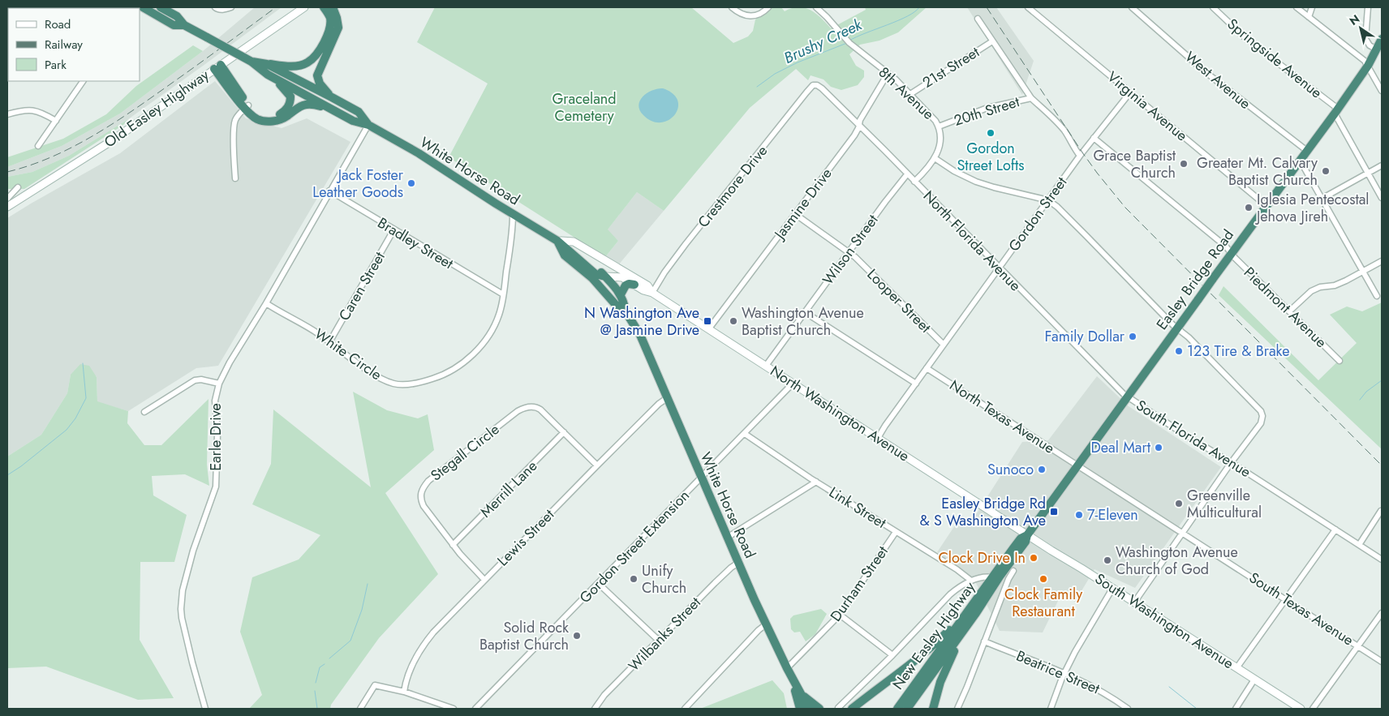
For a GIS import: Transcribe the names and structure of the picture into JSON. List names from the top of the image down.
{
  "streets": {
    "highway": ["White Horse Road", "Easley Bridge Road", "New Easley Highway"],
    "main road": ["Old Easley Highway", "North Washington Avenue", "South Washington Avenue"],
    "street": [
      "Springside Avenue",
      "21st Street",
      "West Avenue",
      "8th Avenue",
      "Virginia Avenue",
      "20th Street",
      "Crestmore Drive",
      "Jasmine Drive",
      "Gordon Street",
      "North Florida Avenue",
      "Bradley Street",
      "Wilson Street",
      "Caren Street",
      "Looper Street",
      "Piedmont Avenue",
      "White Circle",
      "North Texas Avenue",
      "Earle Drive",
      "South Florida Avenue",
      "Stegall Circle",
      "Merrill Lane",
      "Link Street",
      "Lewis Street",
      "Gordon Street Extension",
      "Durham Street",
      "South Texas Avenue",
      "Wilbanks Street",
      "Beatrice Street"
    ]
  },
  "crossings": [
    ["Springside Avenue", "Easley Bridge Road"],
    ["21st Street", "8th Avenue"],
    ["West Avenue", "Easley Bridge Road"],
    ["8th Avenue", "20th Street"],
    ["8th Avenue", "Jasmine Drive"],
    ["Virginia Avenue", "Gordon Street"],
    ["Virginia Avenue", "Easley Bridge Road"],
    ["20th Street", "Gordon Street"],
    ["White Horse Road", "White Circle"],
    ["White Horse Road", "North Washington Avenue"],
    ["White Horse Road", "Earle Drive"],
    ["White Horse Road", "Lewis Street"],
    ["White Horse Road", "Gordon Street Extension"],
    ["White Horse Road", "Durham Street"],
    ["White Horse Road", "Wilbanks Street"],
    ["Crestmore Drive", "North Florida Avenue"],
    ["Crestmore Drive", "North Washington Avenue"],
    ["Jasmine Drive", "North Florida Avenue"],
    ["Jasmine Drive", "Looper Street"],
    ["Jasmine Drive", "North Washington Avenue"],
    ["Gordon Street", "North Florida Avenue"],
    ["Gordon Street", "Looper Street"],
    ["Gordon Street", "Piedmont Avenue"],
    ["Gordon Street", "North Washington Avenue"],
    ["Gordon Street", "North Texas Avenue"],
    ["North Florida Avenue", "Wilson Street"],
    ["North Florida Avenue", "Easley Bridge Road"],
    ["North Florida Avenue", "South Florida Avenue"],
    ["Bradley Street", "Caren Street"],
    ["Bradley Street", "White Circle"],
    ["Bradley Street", "Earle Drive"],
    ["Wilson Street", "Looper Street"],
    ["Wilson Street", "North Washington Avenue"],
    ["Easley Bridge Road", "Piedmont Avenue"],
    ["Easley Bridge Road", "North Washington Avenue"],
    ["Easley Bridge Road", "North Texas Avenue"],
    ["Easley Bridge Road", "South Florida Avenue"],
    ["Easley Bridge Road", "South Texas Avenue"],
    ["Easley Bridge Road", "South Washington Avenue"],
    ["Easley Bridge Road", "New Easley Highway"],
    ["Caren Street", "White Circle"],
    ["White Circle", "Earle Drive"],
    ["North Washington Avenue", "Gordon Street Extension"],
    ["North Washington Avenue", "South Washington Avenue"],
    ["North Texas Avenue", "South Texas Avenue"],
    ["Stegall Circle", "Merrill Lane"],
    ["Stegall Circle", "Lewis Street"],
    ["Link Street", "Gordon Street Extension"],
    ["Link Street", "Durham Street"]
  ],
  "water": ["Brushy Creek"],
  "parks": ["Graceland Cemetery"],
  "places": {
    "other": [
      "Gordon Street Lofts",
      "Grace Baptist Church",
      "Greater Mt. Calvary Baptist Church",
      "Jack Foster Leather Goods",
      "Iglesia Pentecostal Jehova Jireh",
      "Washington Avenue Baptist Church",
      "Family Dollar",
      "123 Tire & Brake",
      "Deal Mart",
      "Sunoco",
      "Greenville Multicultural",
      "7-Eleven",
      "Clock Drive In",
      "Washington Avenue Church of God",
      "Unify Church",
      "Clock Family Restaurant",
      "Solid Rock Baptist Church"
    ],
    "transit": ["N Washington Ave @ Jasmine Drive", "Easley Bridge Rd & S Washington Ave"]
  },
  "legend": ["Road", "Railway", "Park"],
  "north": "top left"
}
